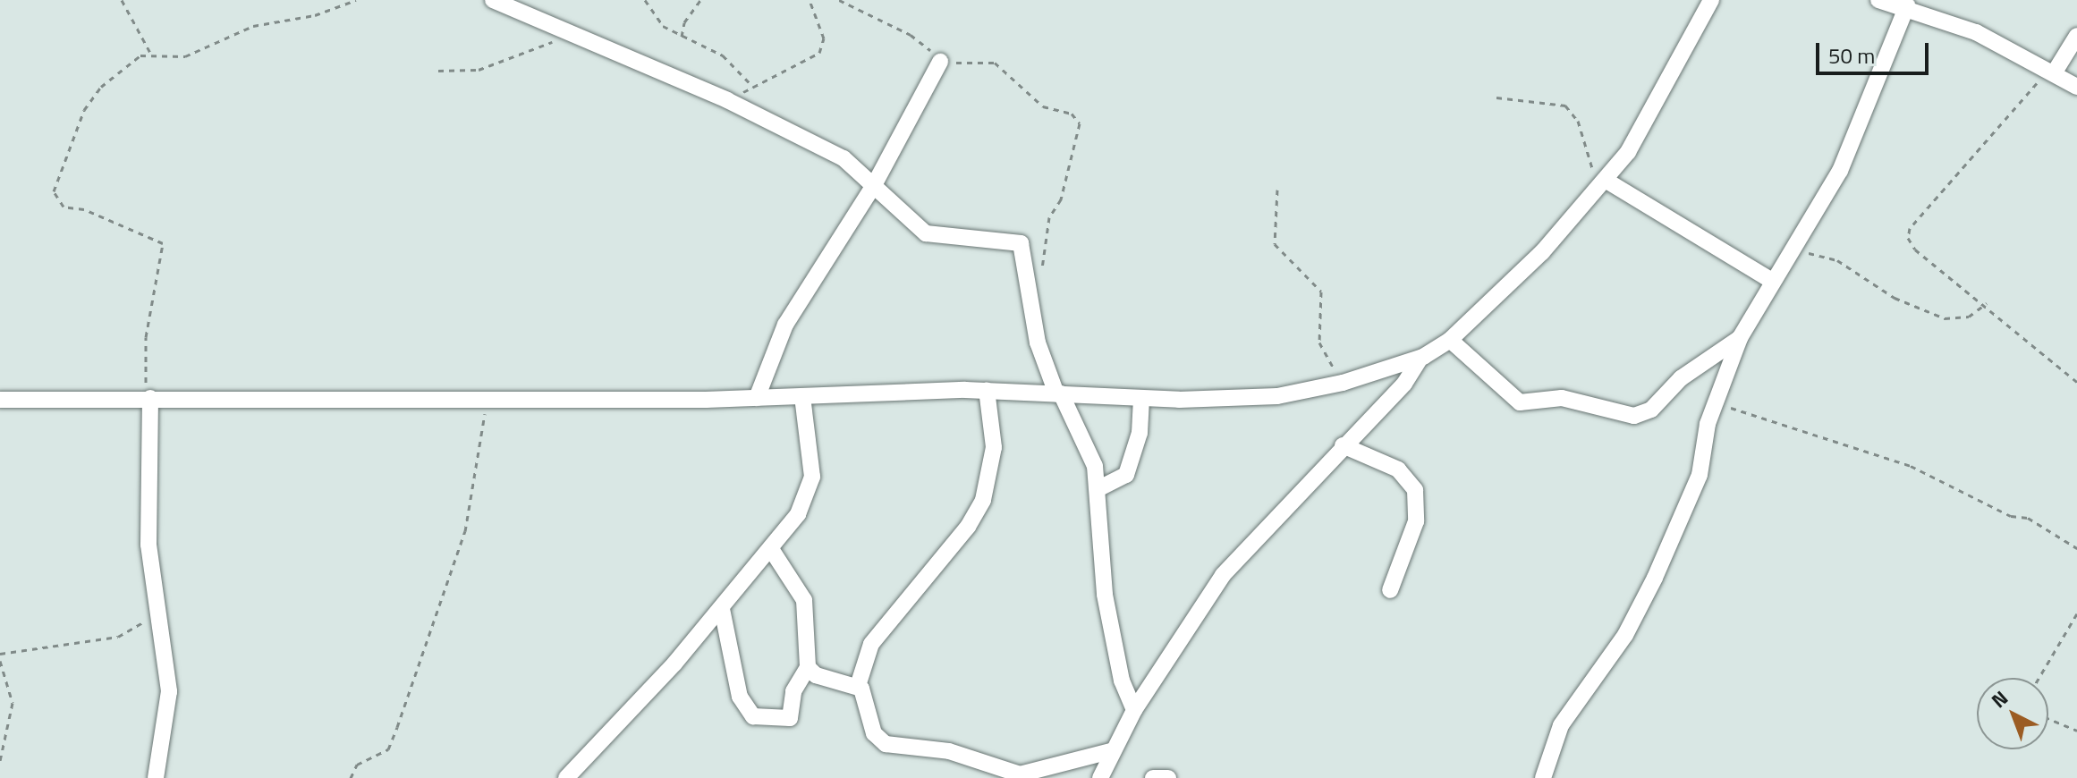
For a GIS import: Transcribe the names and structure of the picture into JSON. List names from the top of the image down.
{
  "scale_bar": "50 m",
  "north": "top left"
}
